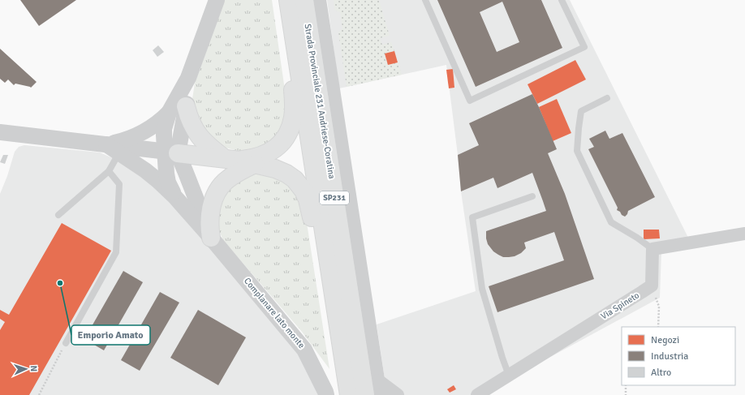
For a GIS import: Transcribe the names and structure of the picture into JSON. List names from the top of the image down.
{
  "streets": {
    "highway": ["Strada Provinciale 231 Andriese-Coratina", "SP231"],
    "street": ["Via Spineto", "Complanare lato monte"]
  },
  "crossings": [
    ["Strada Provinciale 231 Andriese-Coratina", "SP231"],
    ["SP231", "Complanare lato monte"]
  ],
  "places": ["Emporio Amato"],
  "legend": ["Negozi", "Industria", "Altro"],
  "north": "right"
}
